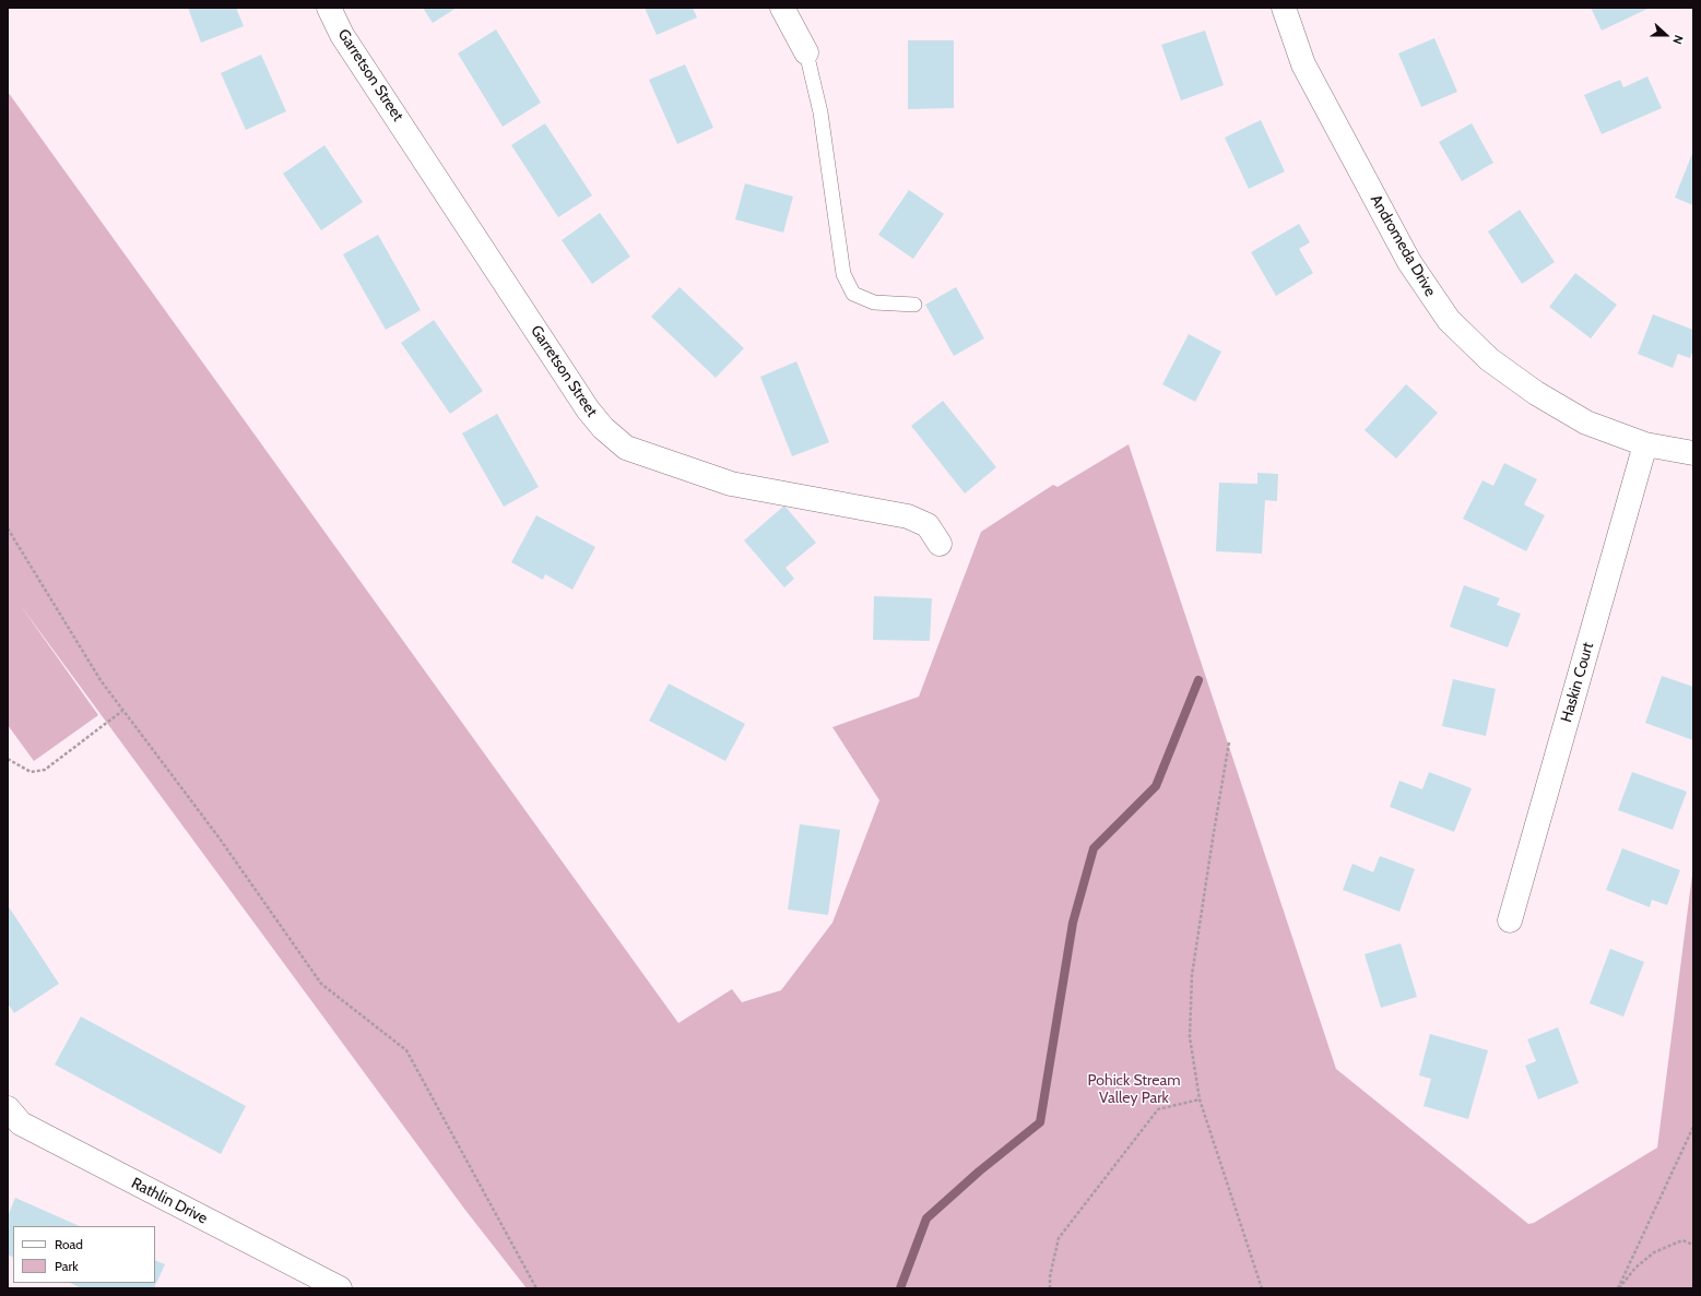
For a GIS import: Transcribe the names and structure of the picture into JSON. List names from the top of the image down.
{
  "streets": {
    "street": [
      "Garretson Street",
      "Andromeda Drive",
      "Haskin Court",
      "Rathlin Drive"
    ]
  },
  "crossings": [
    ["Andromeda Drive", "Haskin Court"]
  ],
  "parks": ["Pohick Stream Valley Park"],
  "legend": ["Road", "Park"],
  "north": "right"
}
